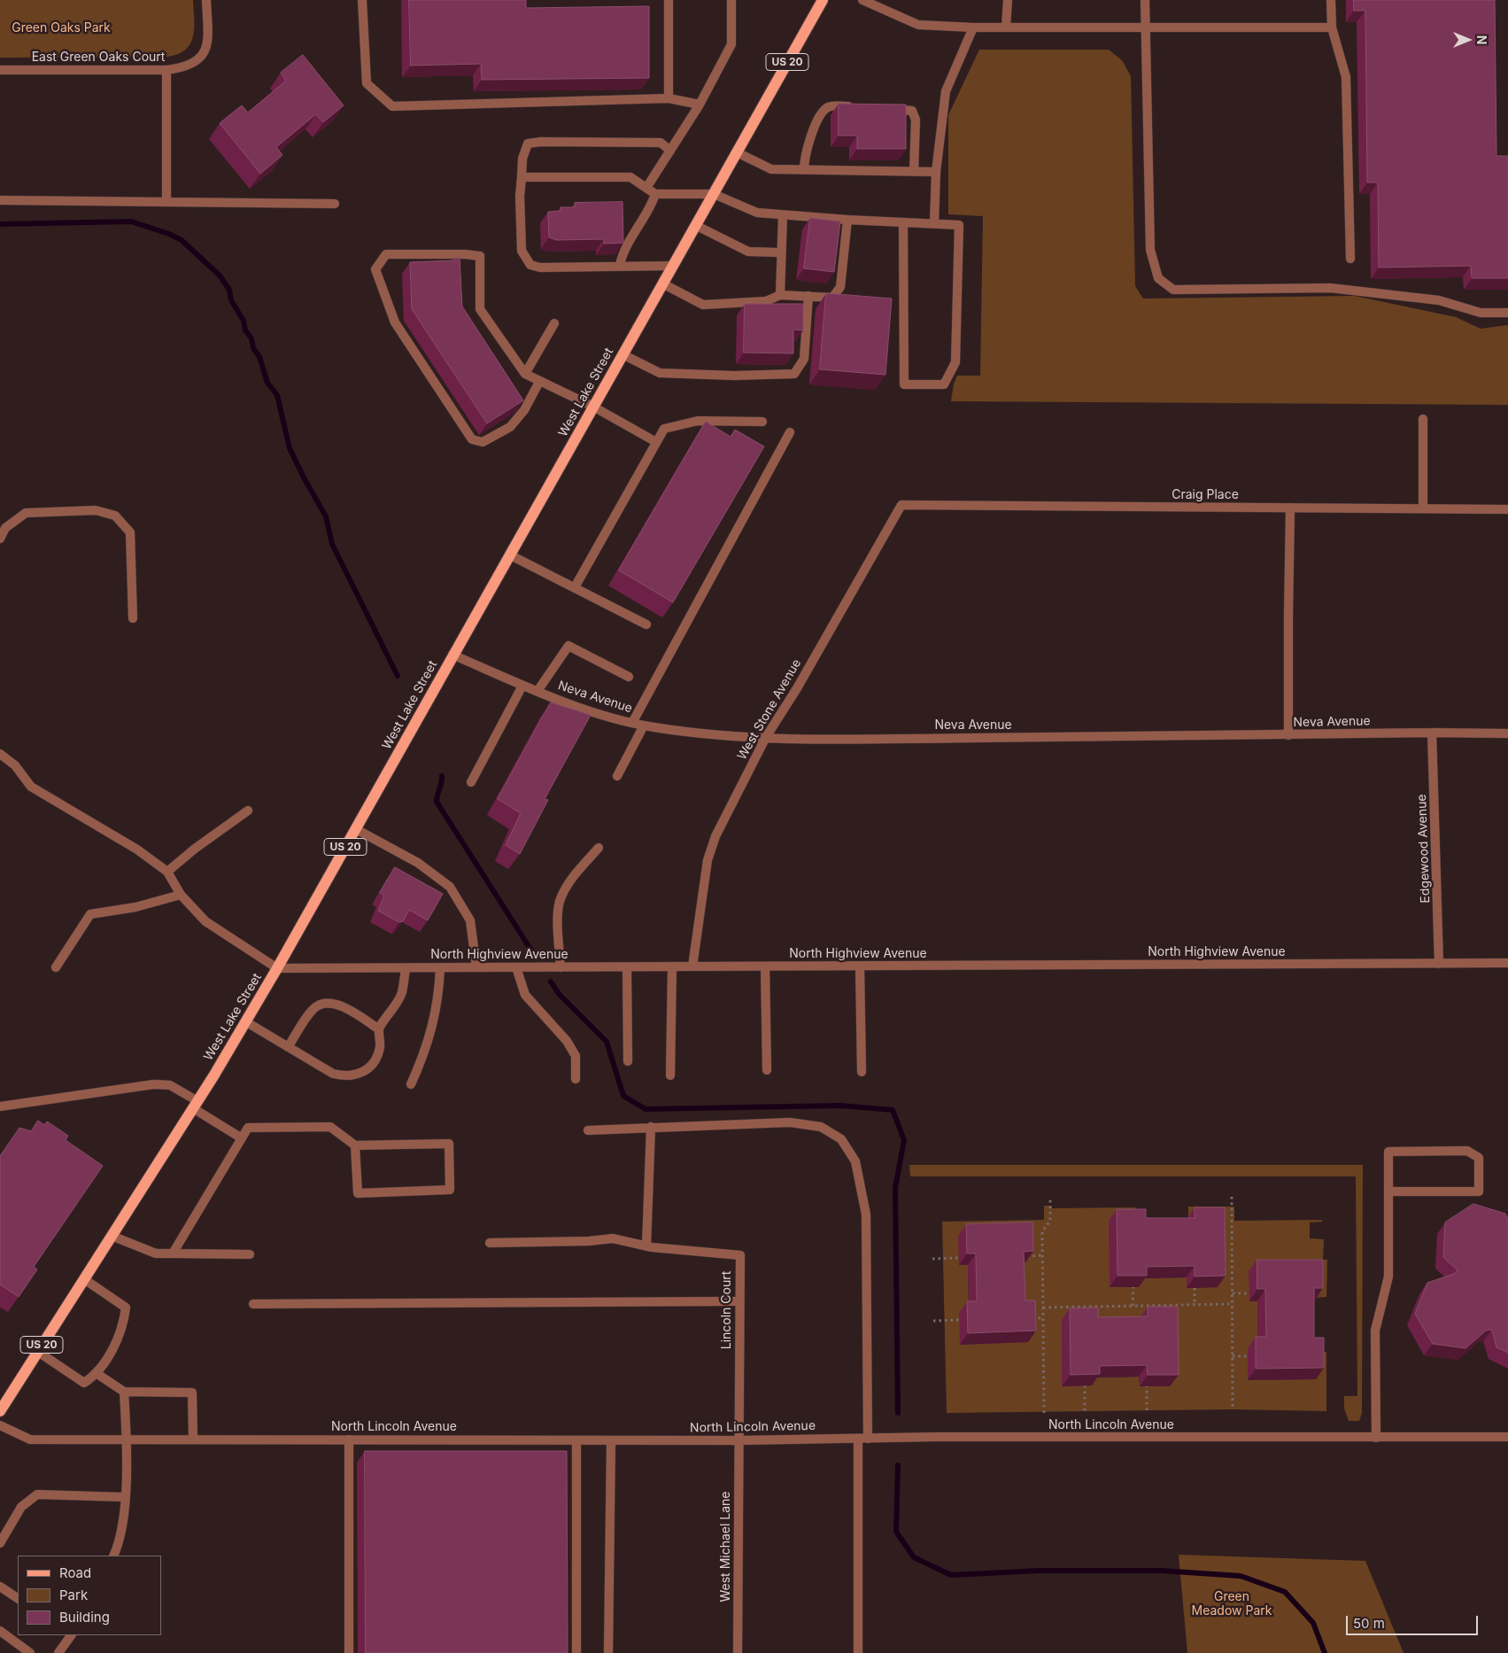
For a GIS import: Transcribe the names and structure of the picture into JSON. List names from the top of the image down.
{
  "streets": {
    "main road": ["US 20", "West Lake Street"],
    "street": [
      "East Green Oaks Court",
      "Craig Place",
      "Neva Avenue",
      "West Stone Avenue",
      "Edgewood Avenue",
      "North Highview Avenue",
      "Lincoln Court",
      "North Lincoln Avenue",
      "West Michael Lane"
    ]
  },
  "crossings": [
    ["West Lake Street", "Neva Avenue"],
    ["West Lake Street", "North Highview Avenue"],
    ["Craig Place", "West Stone Avenue"],
    ["Neva Avenue", "West Stone Avenue"],
    ["Neva Avenue", "Edgewood Avenue"],
    ["West Stone Avenue", "North Highview Avenue"],
    ["Edgewood Avenue", "North Highview Avenue"],
    ["Lincoln Court", "North Lincoln Avenue"],
    ["Lincoln Court", "West Michael Lane"],
    ["North Lincoln Avenue", "West Michael Lane"]
  ],
  "parks": ["Green Oaks Park", "Green Meadow Park"],
  "legend": ["Road", "Park", "Building"],
  "scale_bar": "50 m",
  "north": "right"
}
